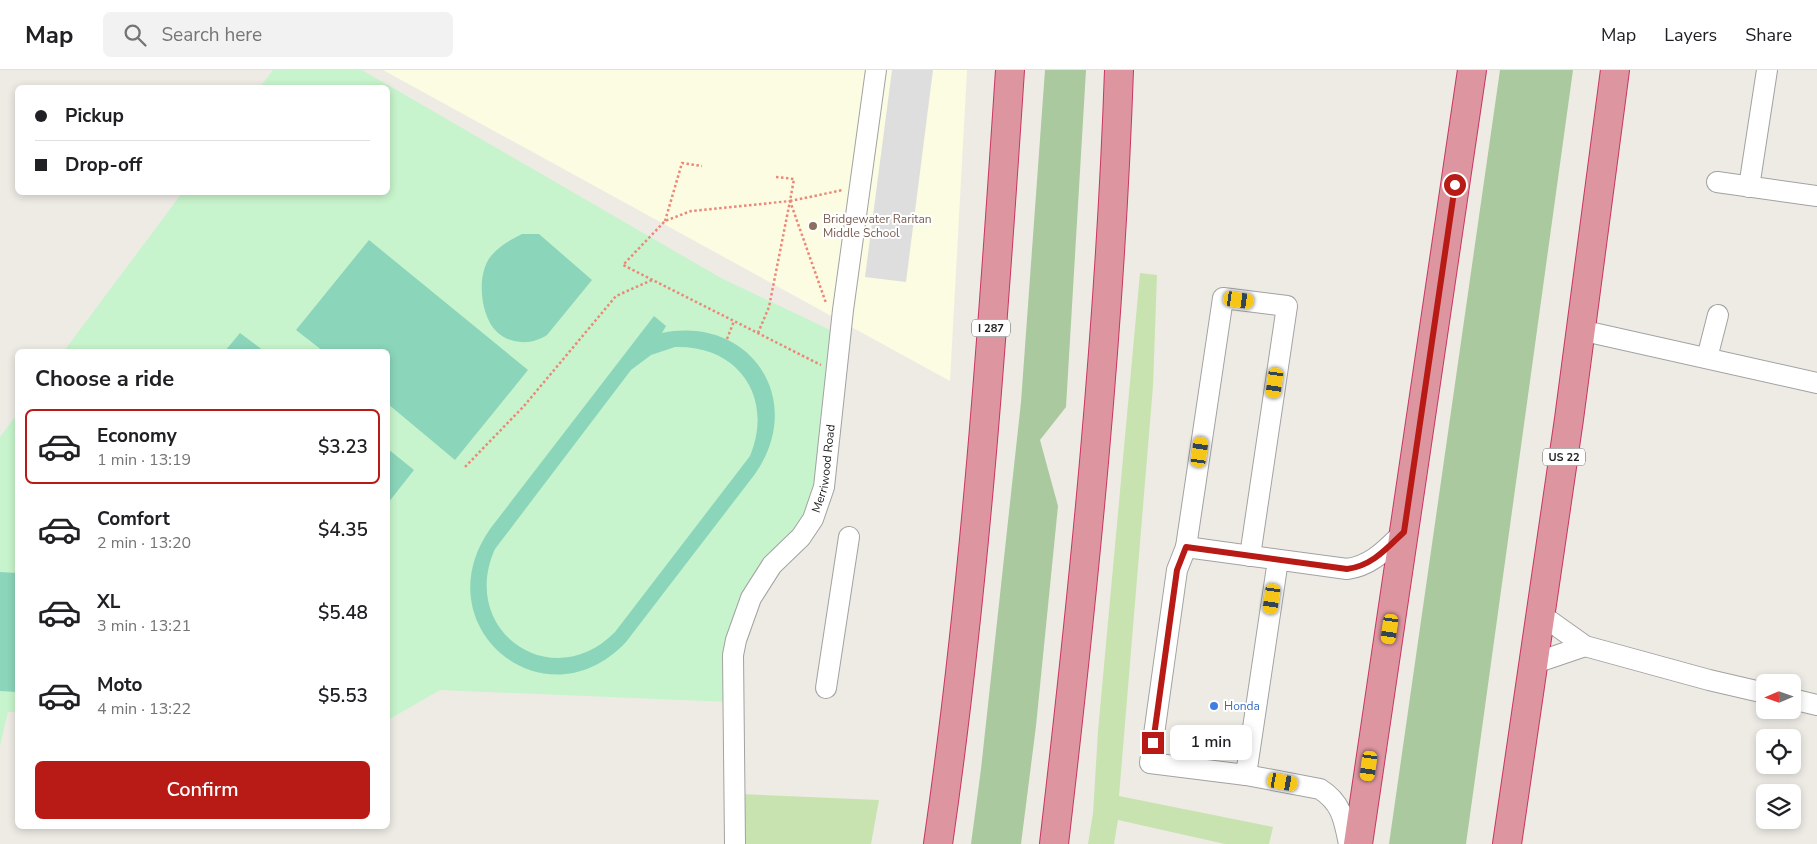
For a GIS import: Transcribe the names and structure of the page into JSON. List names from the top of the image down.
{
  "streets": {
    "highway": ["I 287", "US 22"],
    "street": ["Merriwood Road"]
  },
  "places": ["Bridgewater Raritan Middle School", "Honda"],
  "north": "left",
  "page": {
    "header": "Map",
    "search": "Search here",
    "nav": ["Map", "Layers", "Share"],
    "banner": ["Pickup", "Drop-off"],
    "heading": "Choose a ride",
    "list": [
      {
        "name": "Economy",
        "note": "1 min · 13:19",
        "value": "$3.23"
      },
      {
        "name": "Comfort",
        "note": "2 min · 13:20",
        "value": "$4.35"
      },
      {
        "name": "XL",
        "note": "3 min · 13:21",
        "value": "$5.48"
      },
      {
        "name": "Moto",
        "note": "4 min · 13:22",
        "value": "$5.53"
      }
    ],
    "bubble": "1 min",
    "buttons": "Confirm"
  }
}
